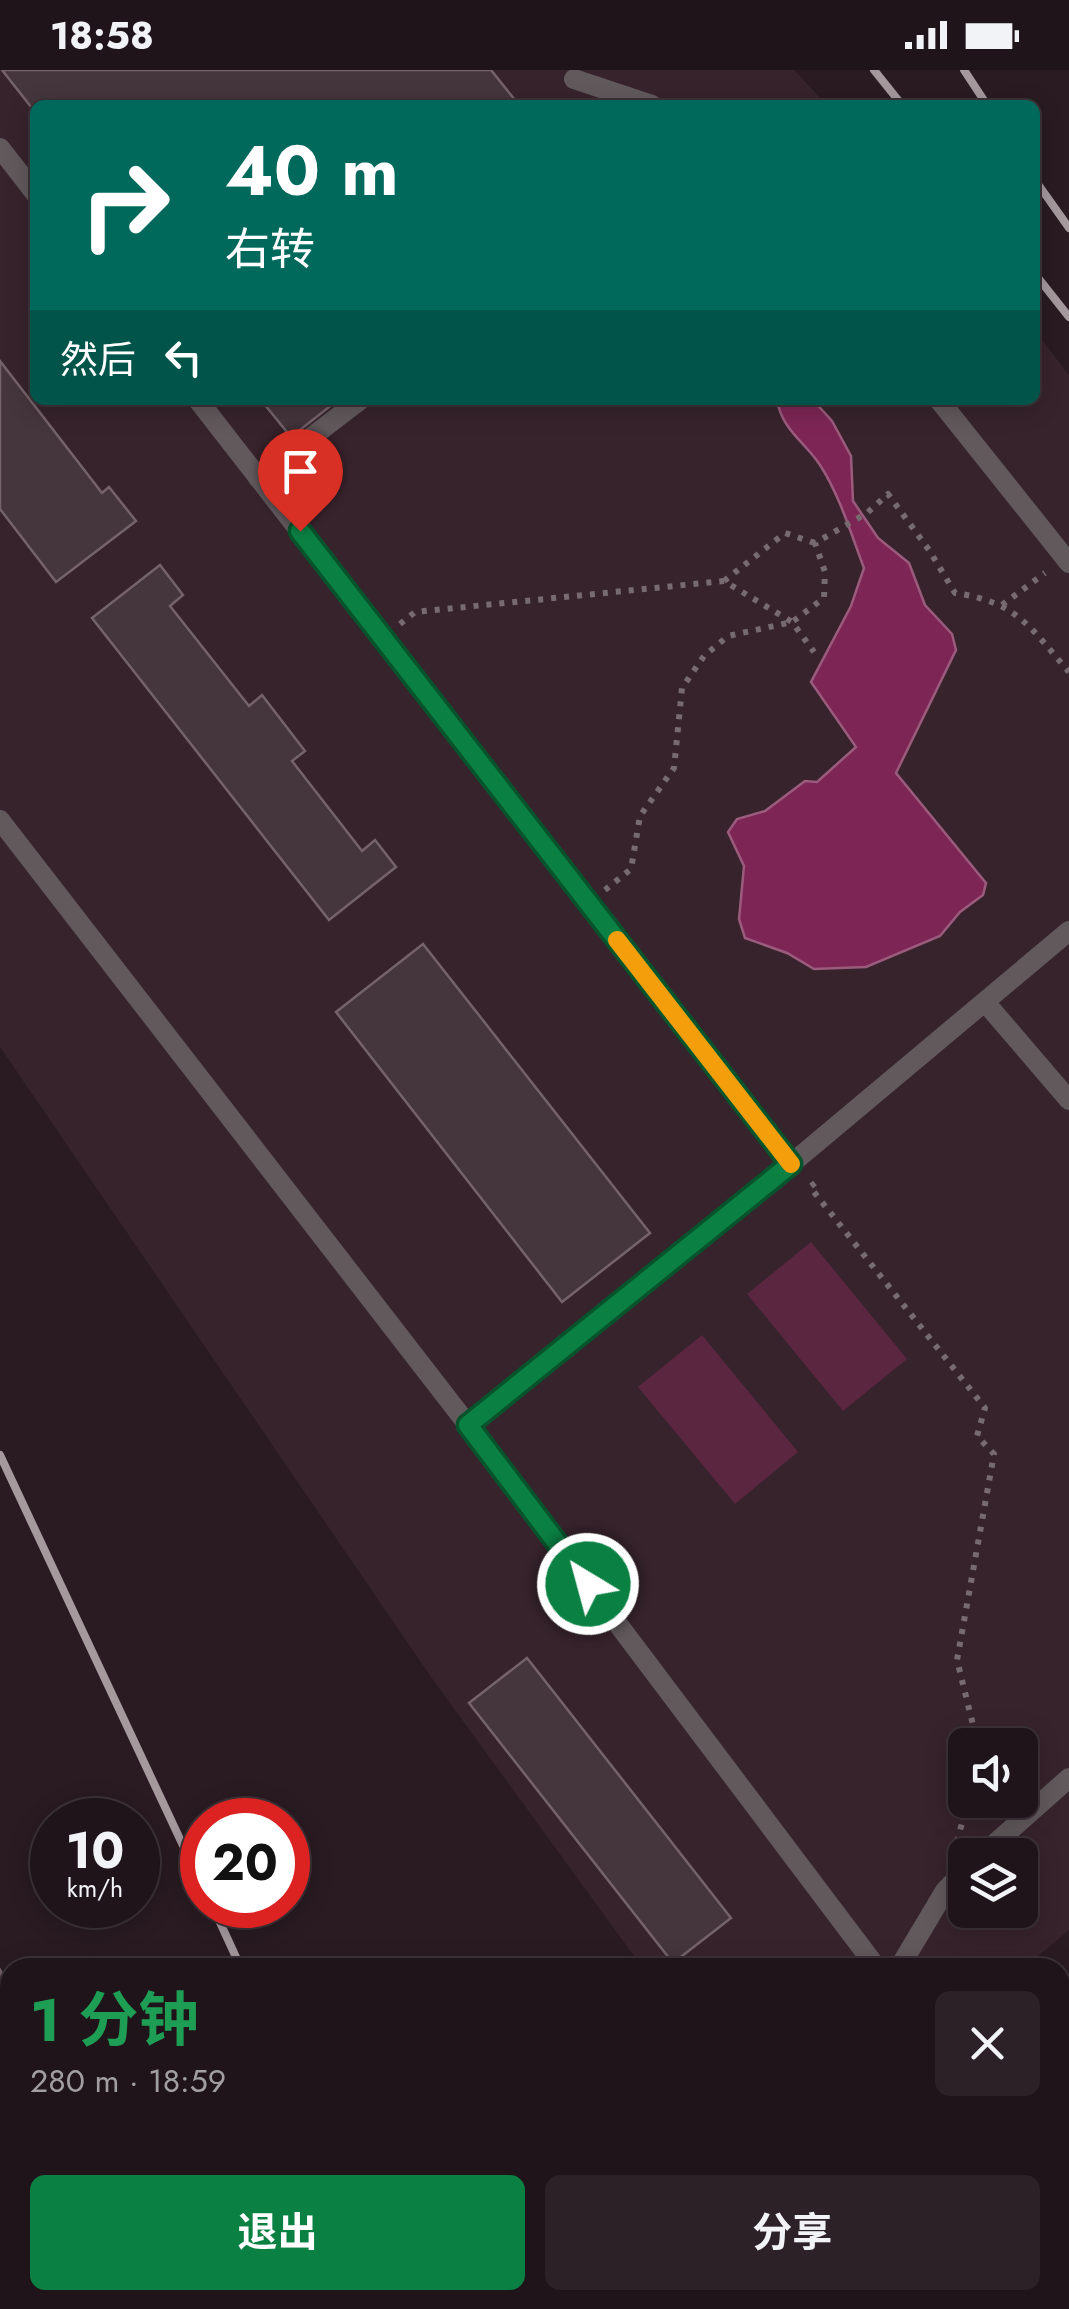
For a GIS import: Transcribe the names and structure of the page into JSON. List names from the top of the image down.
{
  "page": {
    "status": "18:58",
    "turn": ["40 m", "右转"],
    "then": "然后",
    "speed": "10 km/h",
    "limit": "20",
    "heading": ["1 分钟", "280 m · 18:59"],
    "buttons": ["退出", "分享"]
  }
}
